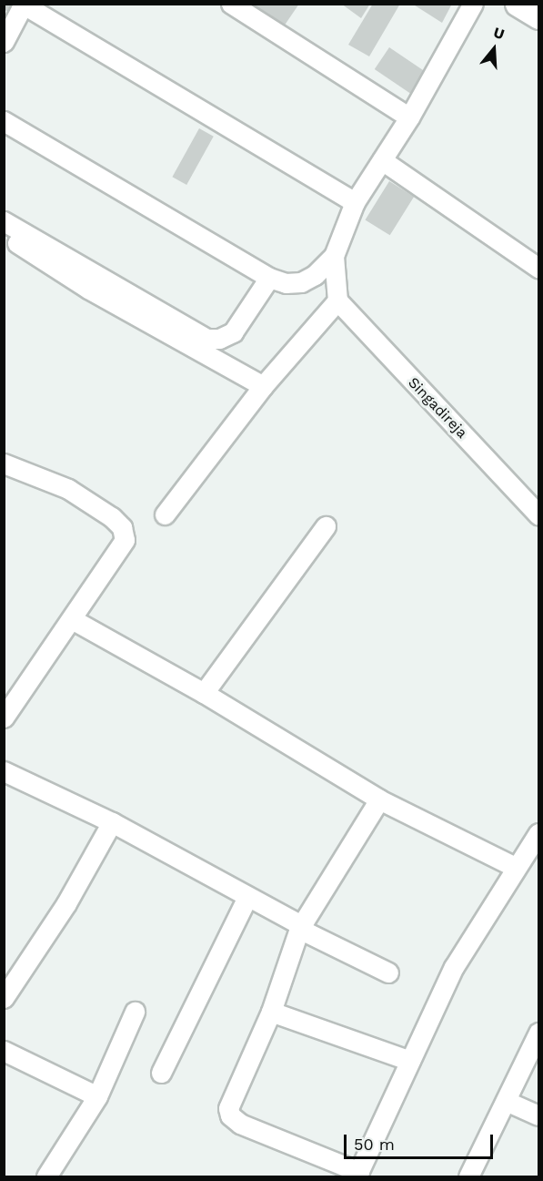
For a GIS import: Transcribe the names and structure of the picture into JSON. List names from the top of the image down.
{
  "streets": {
    "street": ["Singadireja"]
  },
  "scale_bar": "50 m",
  "north": "top"
}
